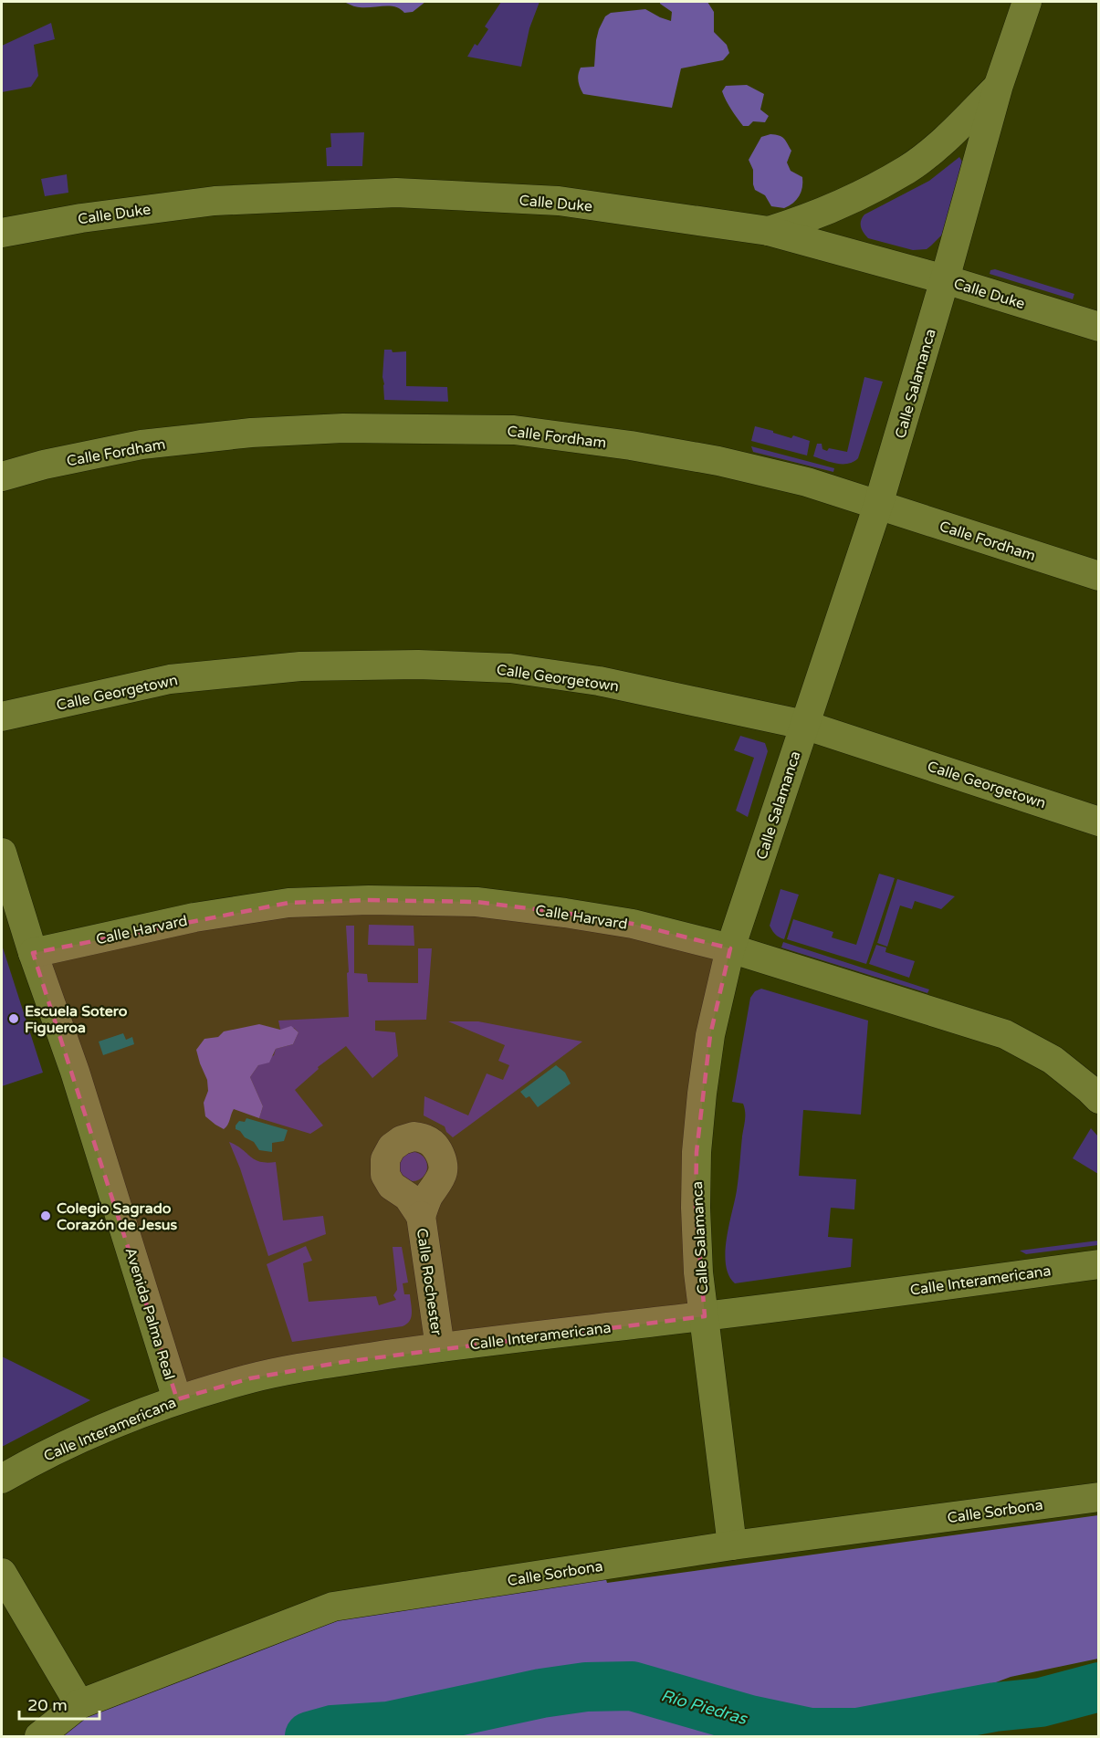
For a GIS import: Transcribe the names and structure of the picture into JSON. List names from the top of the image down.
{
  "streets": {
    "street": [
      "Calle Duke",
      "Calle Salamanca",
      "Calle Fordham",
      "Calle Georgetown",
      "Calle Harvard",
      "Calle Interamericana",
      "Calle Rochester",
      "Avenida Palma Real",
      "Calle Sorbona"
    ]
  },
  "crossings": [
    ["Calle Duke", "Calle Salamanca"],
    ["Calle Salamanca", "Calle Fordham"],
    ["Calle Salamanca", "Calle Georgetown"],
    ["Calle Salamanca", "Calle Harvard"],
    ["Calle Salamanca", "Calle Interamericana"],
    ["Calle Salamanca", "Calle Sorbona"],
    ["Calle Harvard", "Avenida Palma Real"],
    ["Calle Interamericana", "Calle Rochester"],
    ["Calle Interamericana", "Avenida Palma Real"]
  ],
  "water": ["Río Piedras"],
  "places": ["Escuela Sotero Figueroa", "Colegio Sagrado Corazón de Jesus"],
  "scale_bar": "20 m"
}
